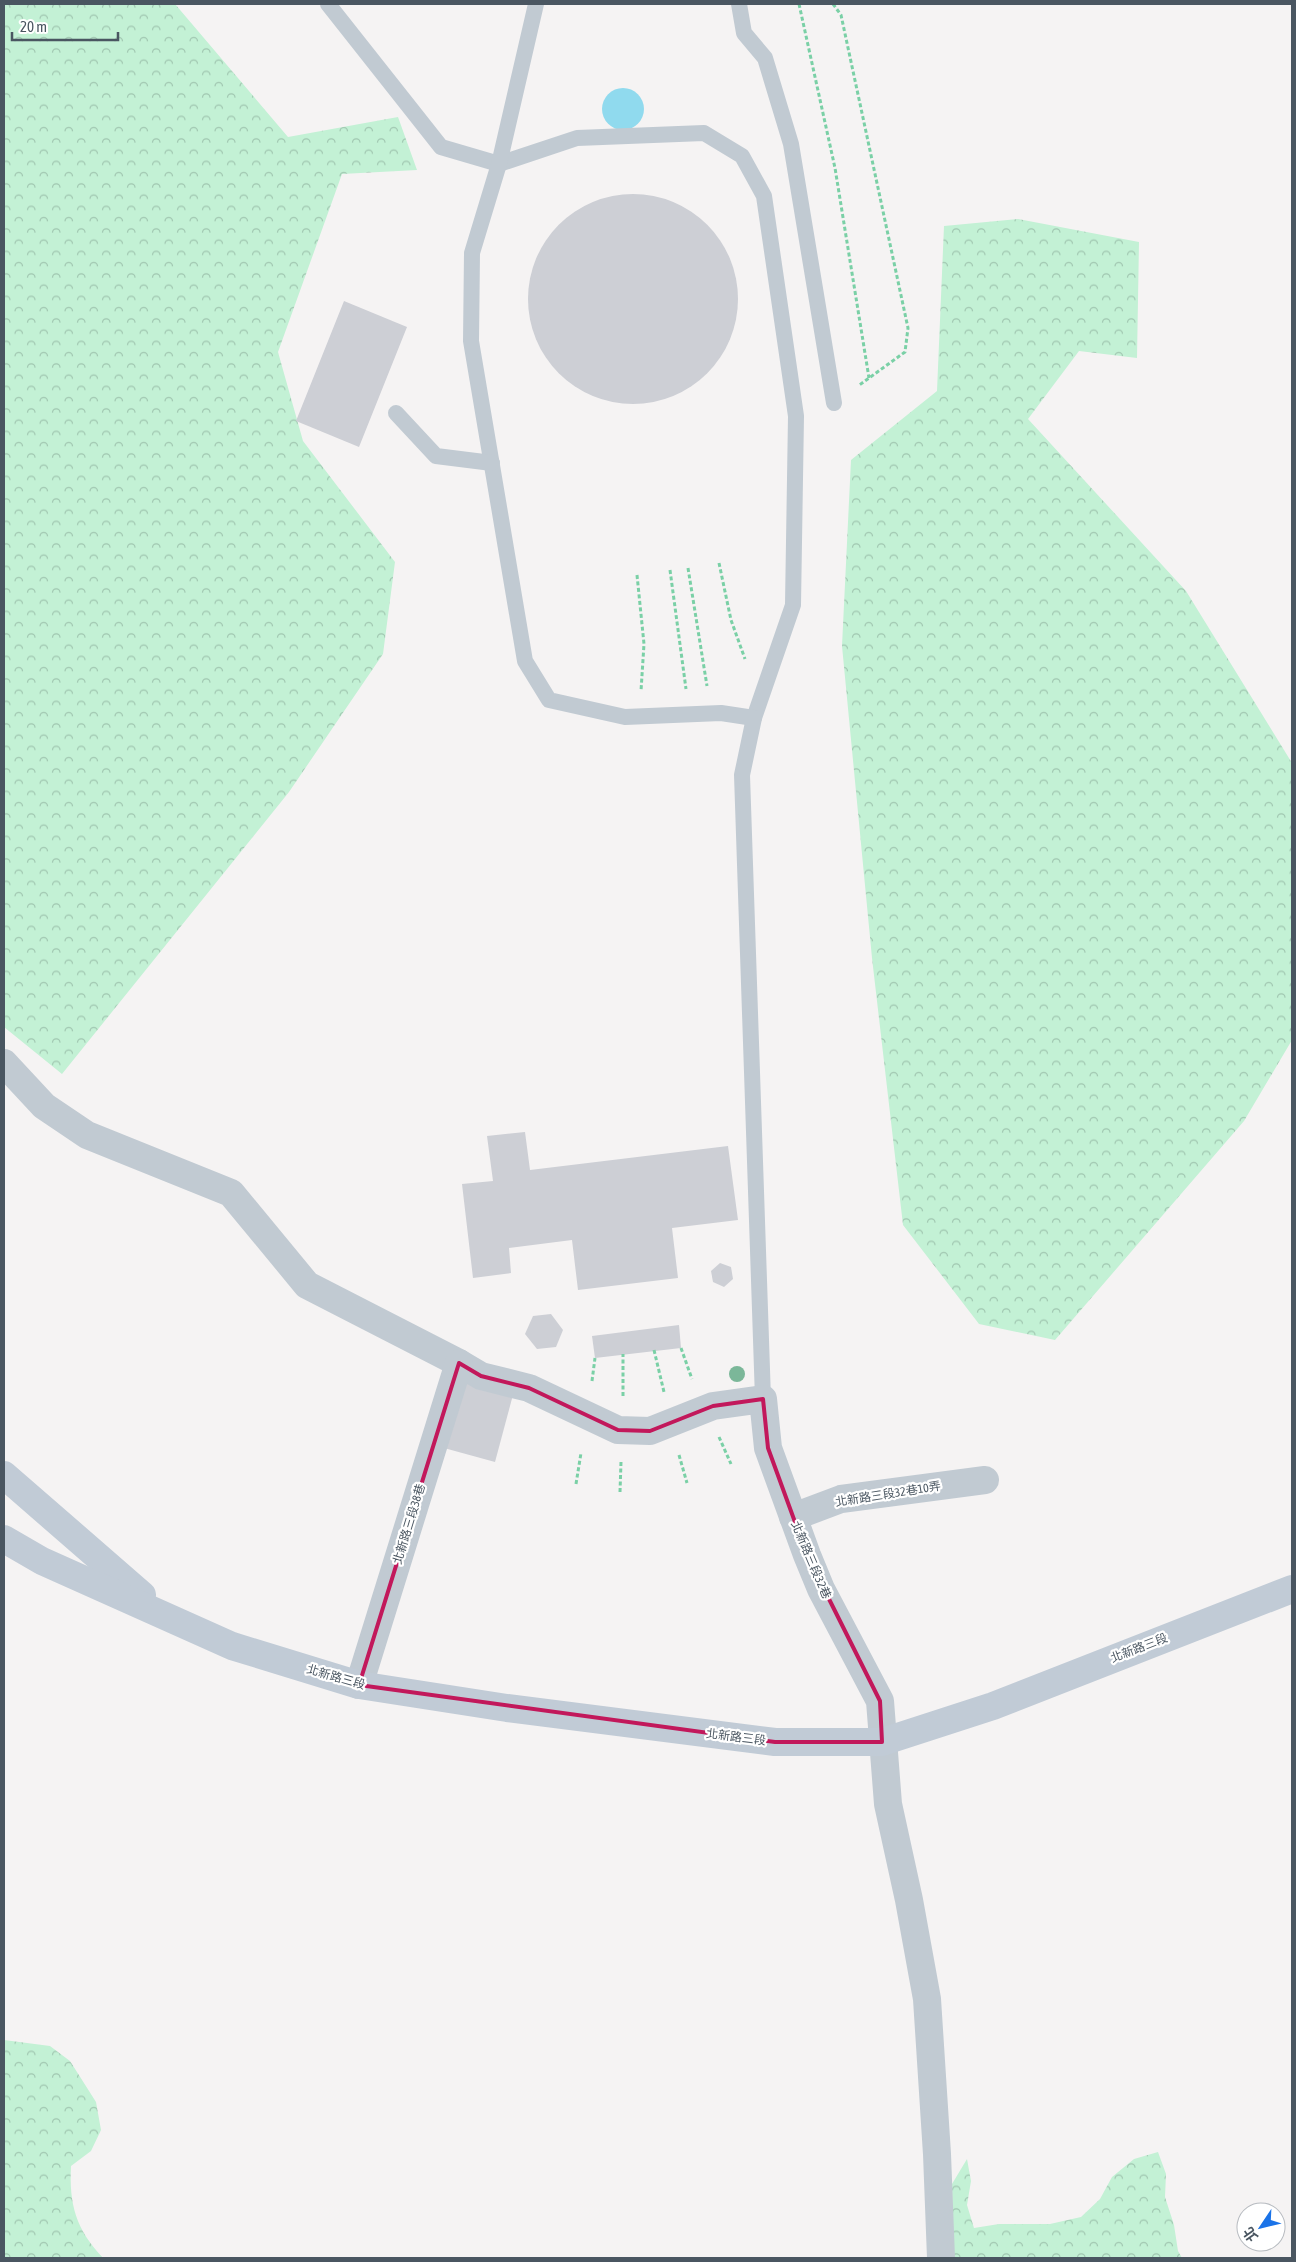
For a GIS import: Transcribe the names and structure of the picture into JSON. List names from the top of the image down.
{
  "streets": {
    "main road": ["北新路三段"],
    "street": ["北新路三段32巷10弄", "北新路三段38巷", "北新路三段32巷"]
  },
  "crossings": [
    ["北新路三段32巷10弄", "北新路三段32巷"],
    ["北新路三段38巷", "北新路三段"],
    ["北新路三段32巷", "北新路三段"]
  ],
  "scale_bar": "20 m",
  "north": "bottom left"
}
